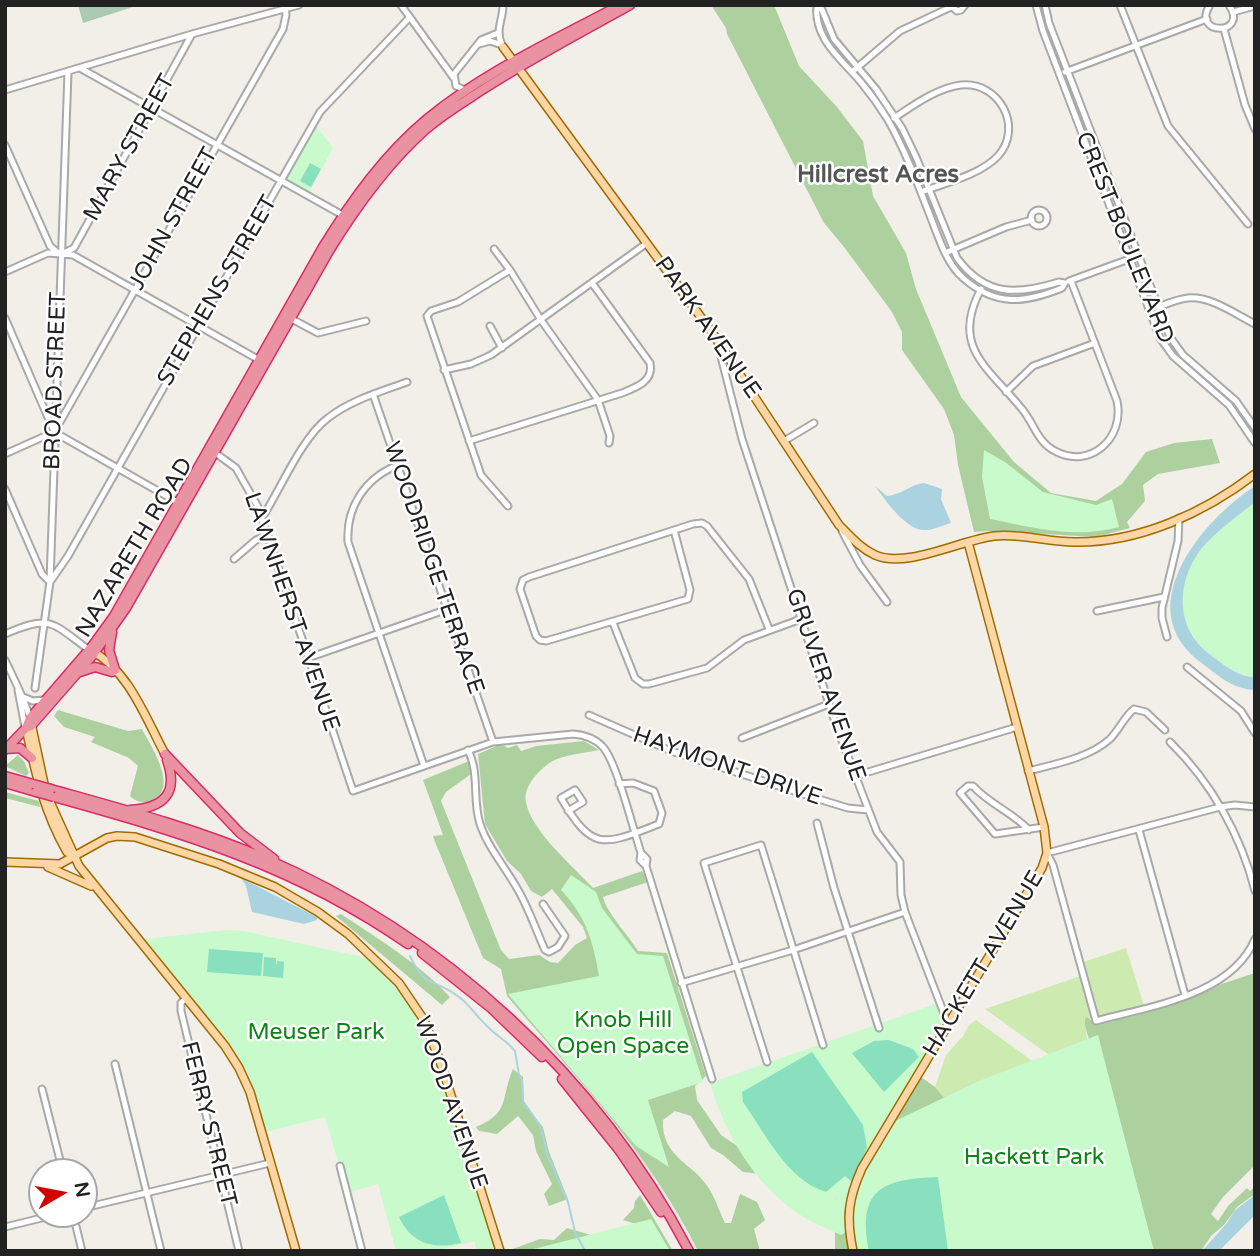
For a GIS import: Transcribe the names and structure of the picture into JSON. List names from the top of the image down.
{
  "streets": {
    "highway": ["NAZARETH ROAD"],
    "main road": ["PARK AVENUE", "HACKETT AVENUE", "WOOD AVENUE"],
    "street": [
      "MARY STREET",
      "JOHN STREET",
      "CREST BOULEVARD",
      "STEPHENS STREET",
      "BROAD STREET",
      "WOODRIDGE TERRACE",
      "LAWNHERST AVENUE",
      "GRUVER AVENUE",
      "HAYMONT DRIVE",
      "FERRY STREET"
    ]
  },
  "crossings": [
    ["MARY STREET", "BROAD STREET"],
    ["JOHN STREET", "BROAD STREET"],
    ["STEPHENS STREET", "BROAD STREET"],
    ["PARK AVENUE", "NAZARETH ROAD"],
    ["PARK AVENUE", "GRUVER AVENUE"],
    ["NAZARETH ROAD", "LAWNHERST AVENUE"],
    ["GRUVER AVENUE", "HAYMONT DRIVE"],
    ["GRUVER AVENUE", "HACKETT AVENUE"]
  ],
  "districts": ["Hillcrest Acres"],
  "parks": ["Knob Hill Open Space", "Meuser Park", "Hackett Park"],
  "north": "right"
}
